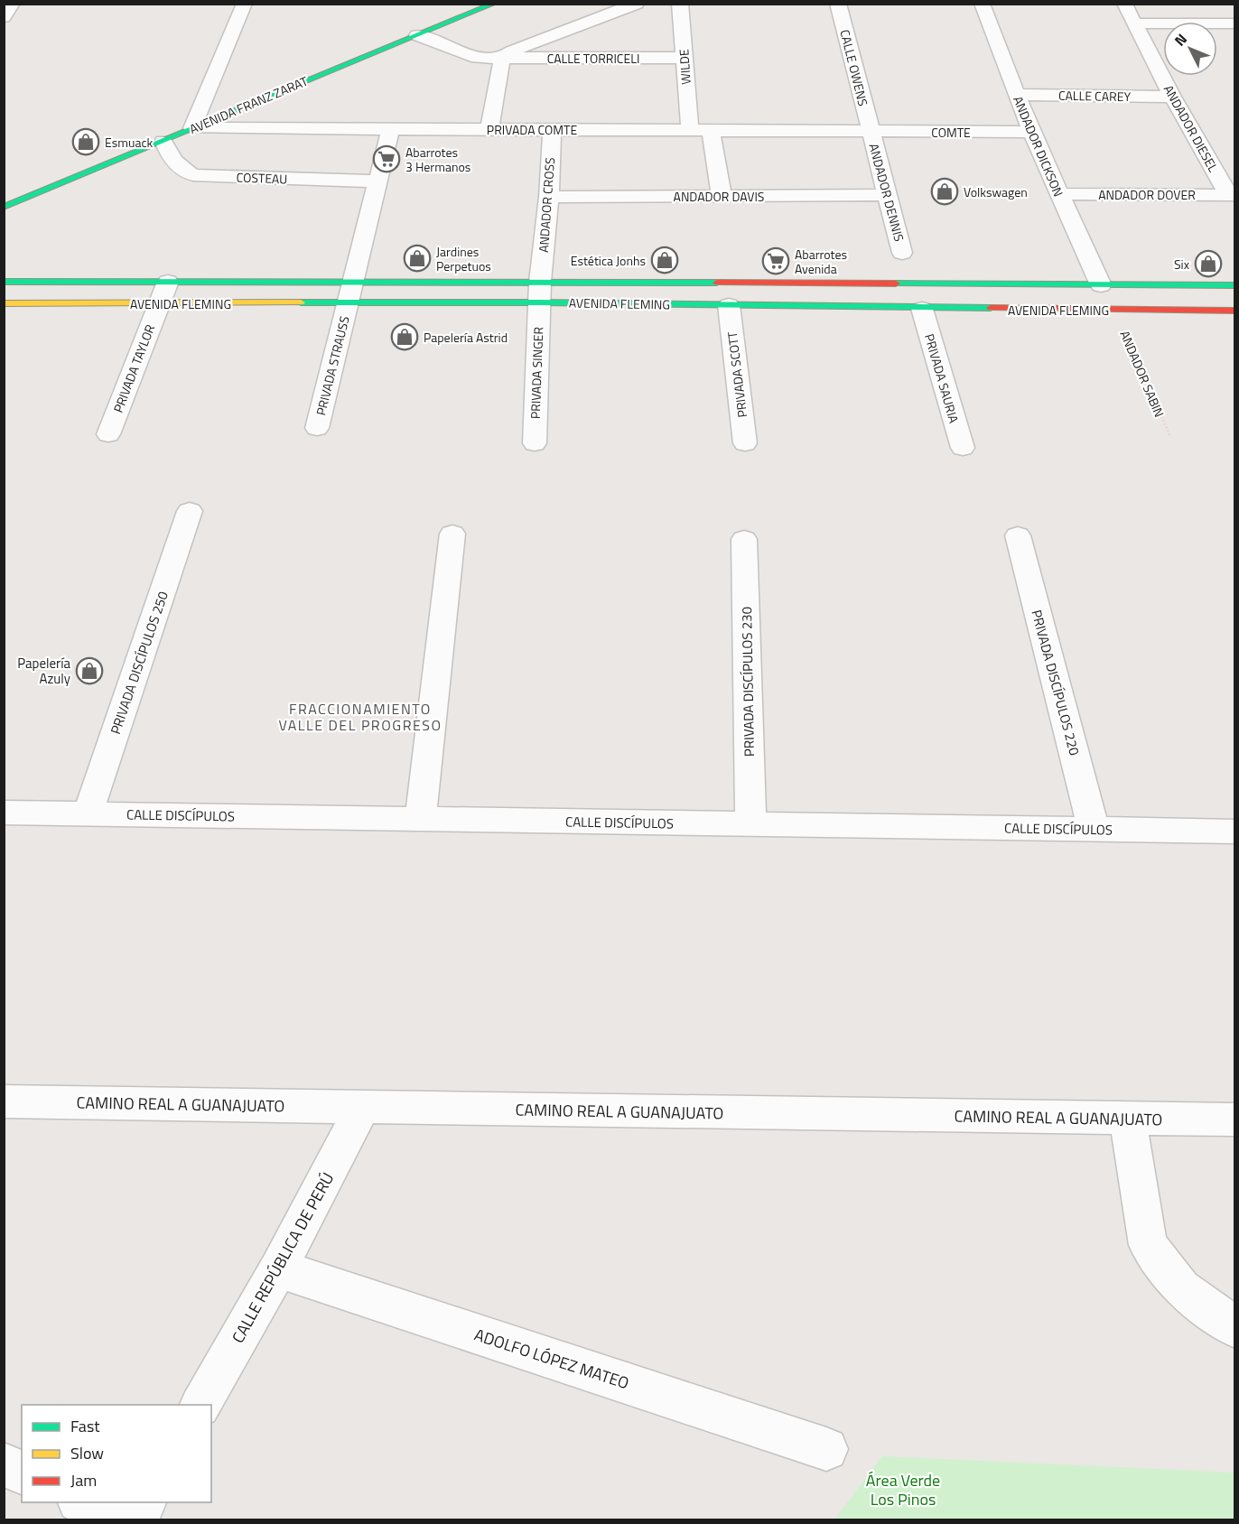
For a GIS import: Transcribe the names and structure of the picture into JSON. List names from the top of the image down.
{
  "streets": {
    "street": [
      "CALLE TORRICELI",
      "WILDE",
      "CALLE OWENS",
      "CALLE CAREY",
      "AVENIDA FRANZ ZARAT",
      "ANDADOR DIESEL",
      "PRIVADA COMTE",
      "COMTE",
      "ANDADOR DICKSON",
      "COSTEAU",
      "ANDADOR DENNIS",
      "ANDADOR DOVER",
      "ANDADOR DAVIS",
      "ANDADOR CROSS",
      "AVENIDA FLEMING",
      "PRIVADA STRAUSS",
      "PRIVADA TAYLOR",
      "PRIVADA SINGER",
      "PRIVADA SCOTT",
      "PRIVADA SAURIA",
      "PRIVADA DISCÍPULOS 250",
      "PRIVADA DISCÍPULOS 230",
      "PRIVADA DISCÍPULOS 220",
      "CALLE DISCÍPULOS",
      "CAMINO REAL A GUANAJUATO",
      "CALLE REPÚBLICA DE PERÚ",
      "ADOLFO LÓPEZ MATEO"
    ],
    "path": ["ANDADOR SABIN"]
  },
  "crossings": [
    ["CALLE TORRICELI", "WILDE"],
    ["CALLE TORRICELI", "AVENIDA FRANZ ZARAT"],
    ["WILDE", "PRIVADA COMTE"],
    ["CALLE OWENS", "PRIVADA COMTE"],
    ["CALLE OWENS", "COMTE"],
    ["CALLE OWENS", "ANDADOR DENNIS"],
    ["CALLE CAREY", "ANDADOR DIESEL"],
    ["CALLE CAREY", "ANDADOR DICKSON"],
    ["AVENIDA FRANZ ZARAT", "PRIVADA COMTE"],
    ["AVENIDA FRANZ ZARAT", "COSTEAU"],
    ["ANDADOR DIESEL", "ANDADOR DOVER"],
    ["PRIVADA COMTE", "COMTE"],
    ["PRIVADA COMTE", "ANDADOR DENNIS"],
    ["PRIVADA COMTE", "ANDADOR CROSS"],
    ["PRIVADA COMTE", "PRIVADA STRAUSS"],
    ["COMTE", "ANDADOR DICKSON"],
    ["COMTE", "ANDADOR DENNIS"],
    ["ANDADOR DICKSON", "ANDADOR DOVER"],
    ["ANDADOR DICKSON", "AVENIDA FLEMING"],
    ["COSTEAU", "PRIVADA STRAUSS"],
    ["ANDADOR DENNIS", "ANDADOR DAVIS"],
    ["ANDADOR DAVIS", "ANDADOR CROSS"],
    ["ANDADOR CROSS", "AVENIDA FLEMING"],
    ["ANDADOR CROSS", "PRIVADA SINGER"],
    ["AVENIDA FLEMING", "PRIVADA STRAUSS"],
    ["AVENIDA FLEMING", "PRIVADA TAYLOR"],
    ["AVENIDA FLEMING", "PRIVADA SINGER"],
    ["AVENIDA FLEMING", "ANDADOR SABIN"],
    ["AVENIDA FLEMING", "PRIVADA SCOTT"],
    ["AVENIDA FLEMING", "PRIVADA SAURIA"],
    ["PRIVADA DISCÍPULOS 250", "CALLE DISCÍPULOS"],
    ["PRIVADA DISCÍPULOS 230", "CALLE DISCÍPULOS"],
    ["PRIVADA DISCÍPULOS 220", "CALLE DISCÍPULOS"],
    ["CAMINO REAL A GUANAJUATO", "CALLE REPÚBLICA DE PERÚ"],
    ["CALLE REPÚBLICA DE PERÚ", "ADOLFO LÓPEZ MATEO"]
  ],
  "districts": ["FRACCIONAMIENTO VALLE DEL PROGRESO"],
  "parks": ["Área Verde Los Pinos"],
  "places": {
    "shop": [
      "Esmuack",
      "Volkswagen",
      "Jardines Perpetuos",
      "Estética Jonhs",
      "Six",
      "Papelería Astrid",
      "Papelería Azuly"
    ],
    "supermarket": ["Abarrotes 3 Hermanos", "Abarrotes Avenida"]
  },
  "legend": ["Fast", "Slow", "Jam"],
  "north": "top left"
}
